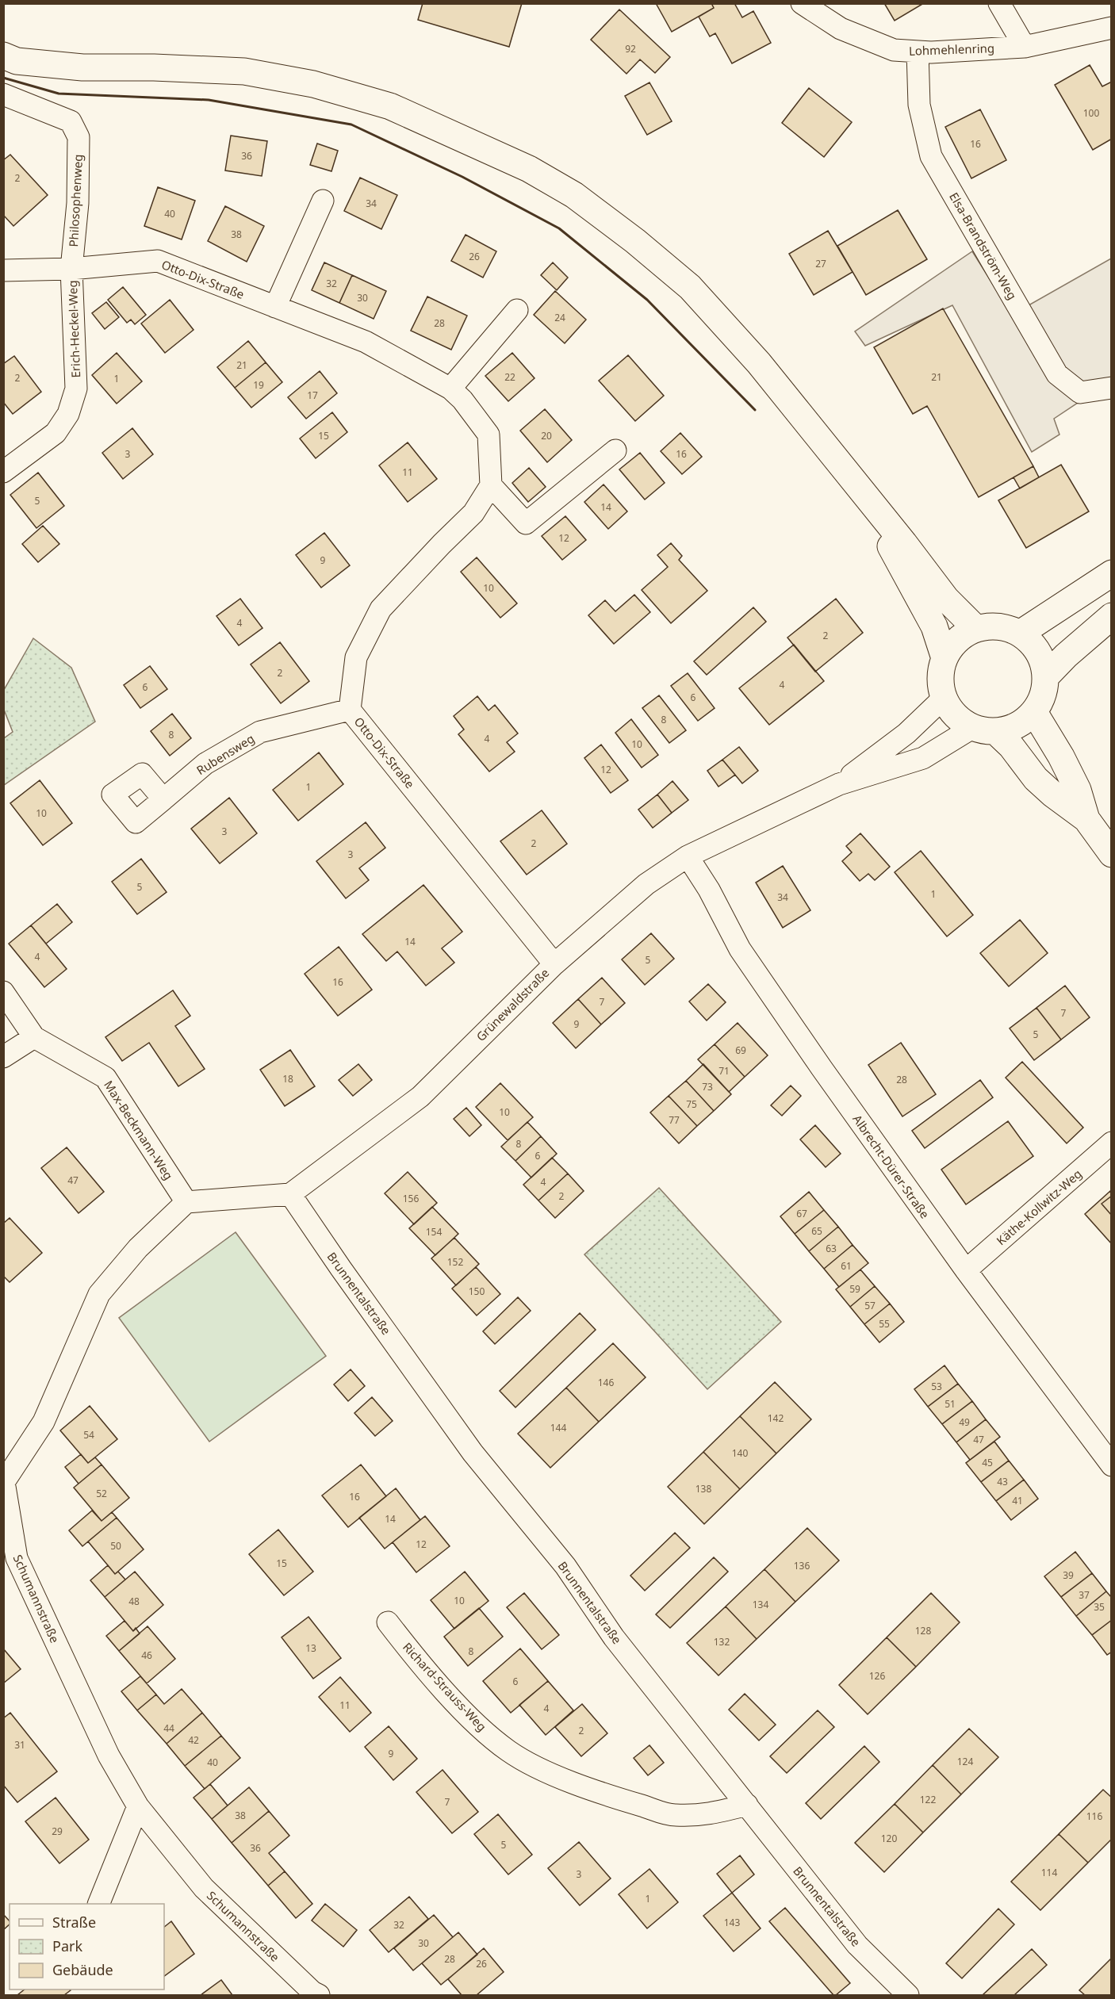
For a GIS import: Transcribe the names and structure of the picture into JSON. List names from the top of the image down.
{
  "streets": {
    "street": [
      "Lohmehlenring",
      "Philosophenweg",
      "Elsa-Brandström-Weg",
      "Otto-Dix-Straße",
      "Erich-Heckel-Weg",
      "Rubensweg",
      "Grünewaldstraße",
      "Max-Beckmann-Weg",
      "Albrecht-Dürer-Straße",
      "Käthe-Kollwitz-Weg",
      "Brunnentalstraße",
      "Schumannstraße",
      "Richard-Strauss-Weg"
    ]
  },
  "crossings": [
    ["Lohmehlenring", "Elsa-Brandström-Weg"],
    ["Philosophenweg", "Otto-Dix-Straße"],
    ["Philosophenweg", "Erich-Heckel-Weg"],
    ["Otto-Dix-Straße", "Erich-Heckel-Weg"],
    ["Otto-Dix-Straße", "Rubensweg"],
    ["Otto-Dix-Straße", "Grünewaldstraße"],
    ["Grünewaldstraße", "Albrecht-Dürer-Straße"],
    ["Grünewaldstraße", "Brunnentalstraße"],
    ["Max-Beckmann-Weg", "Schumannstraße"],
    ["Albrecht-Dürer-Straße", "Käthe-Kollwitz-Weg"],
    ["Brunnentalstraße", "Richard-Strauss-Weg"]
  ],
  "house_numbers": [
    "92",
    "100",
    "16",
    "36",
    "2",
    "34",
    "40",
    "38",
    "26",
    "27",
    "32",
    "30",
    "24",
    "28",
    "21",
    "22",
    "21",
    "2",
    "1",
    "19",
    "17",
    "15",
    "20",
    "3",
    "16",
    "11",
    "5",
    "14",
    "12",
    "9",
    "10",
    "4",
    "2",
    "2",
    "4",
    "6",
    "6",
    "8",
    "8",
    "4",
    "10",
    "12",
    "1",
    "10",
    "3",
    "2",
    "3",
    "5",
    "1",
    "34",
    "14",
    "4",
    "5",
    "16",
    "7",
    "7",
    "9",
    "5",
    "69",
    "71",
    "18",
    "28",
    "73",
    "75",
    "10",
    "77",
    "8",
    "6",
    "47",
    "4",
    "2",
    "156",
    "67",
    "65",
    "154",
    "63",
    "152",
    "61",
    "59",
    "150",
    "57",
    "55",
    "146",
    "53",
    "51",
    "142",
    "49",
    "144",
    "54",
    "47",
    "140",
    "45",
    "43",
    "138",
    "52",
    "16",
    "41",
    "14",
    "12",
    "50",
    "15",
    "136",
    "39",
    "37",
    "10",
    "48",
    "134",
    "35",
    "128",
    "132",
    "13",
    "8",
    "46",
    "126",
    "6",
    "11",
    "4",
    "44",
    "2",
    "42",
    "31",
    "9",
    "124",
    "40",
    "122",
    "7",
    "38",
    "116",
    "29",
    "120",
    "5",
    "36",
    "114",
    "3",
    "1",
    "143",
    "32",
    "30",
    "28",
    "26"
  ],
  "legend": ["Straße", "Park", "Gebäude"]
}
